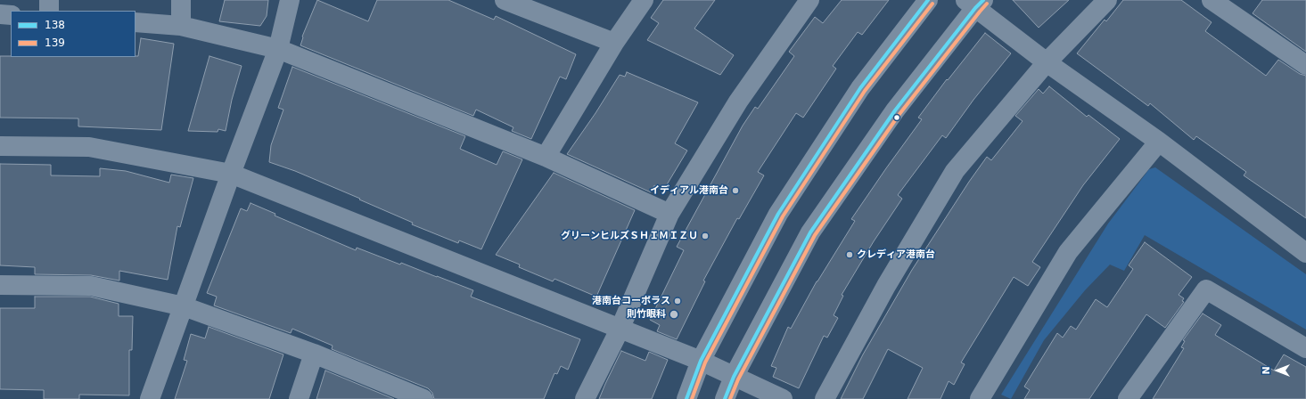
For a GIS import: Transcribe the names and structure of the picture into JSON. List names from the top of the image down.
{
  "places": [
    "イディアル港南台",
    "グリーンヒルズＳＨＩＭＩＺＵ",
    "クレディア港南台",
    "港南台コーポラス",
    "則竹眼科"
  ],
  "lines": ["transit line 138", "transit line 139"],
  "legend": ["138", "139"],
  "north": "left"
}
